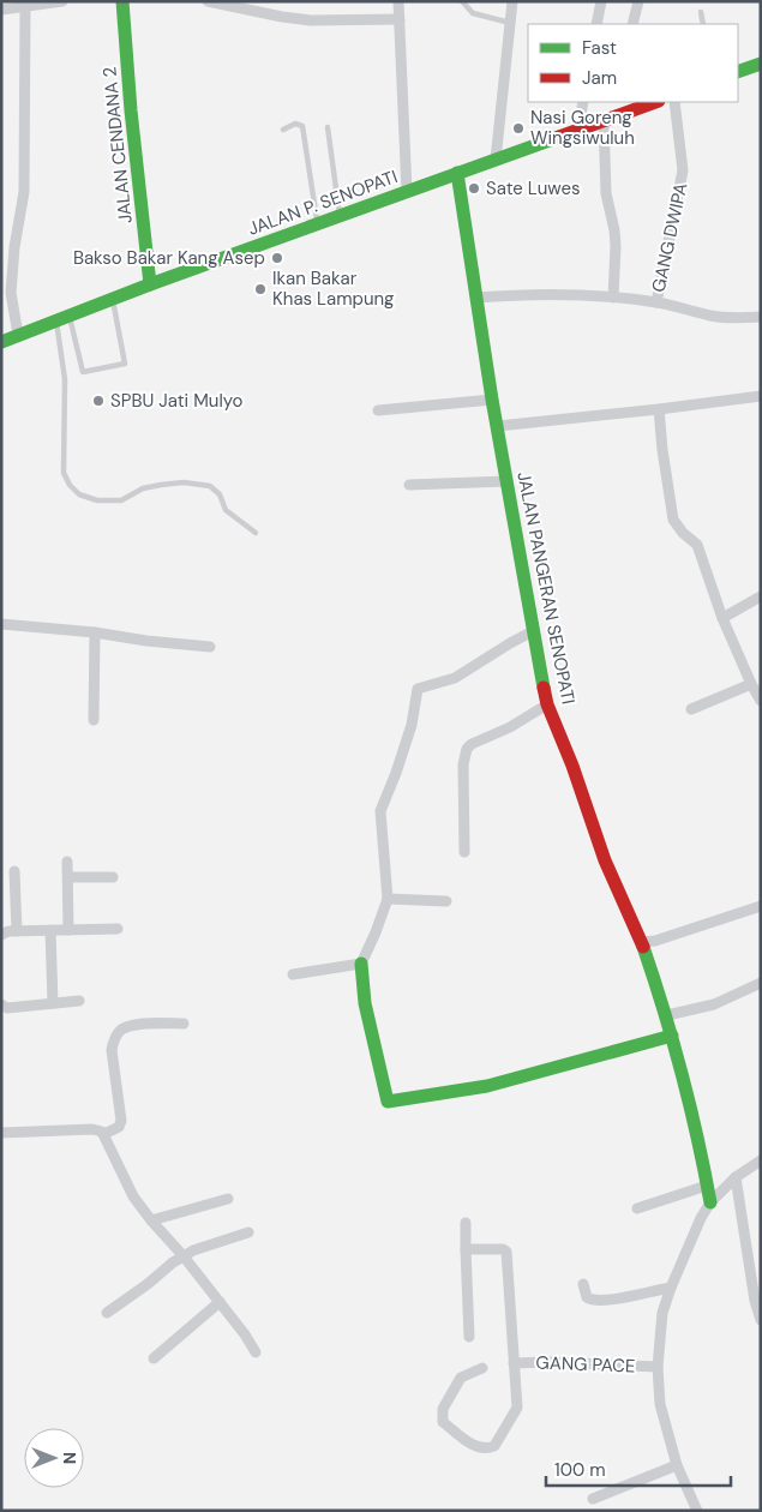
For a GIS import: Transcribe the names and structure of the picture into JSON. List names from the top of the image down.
{
  "streets": {
    "street": [
      "JALAN CENDANA 2",
      "JALAN P. SENOPATI",
      "GANG DWIPA",
      "JALAN PANGERAN SENOPATI",
      "GANG PACE"
    ]
  },
  "crossings": [
    ["JALAN CENDANA 2", "JALAN P. SENOPATI"],
    ["JALAN P. SENOPATI", "JALAN PANGERAN SENOPATI"]
  ],
  "places": [
    "Nasi Goreng Wingsiwuluh",
    "Sate Luwes",
    "Bakso Bakar Kang Asep",
    "Ikan Bakar Khas Lampung",
    "SPBU Jati Mulyo"
  ],
  "legend": ["Fast", "Jam"],
  "scale_bar": "100 m",
  "north": "right"
}
